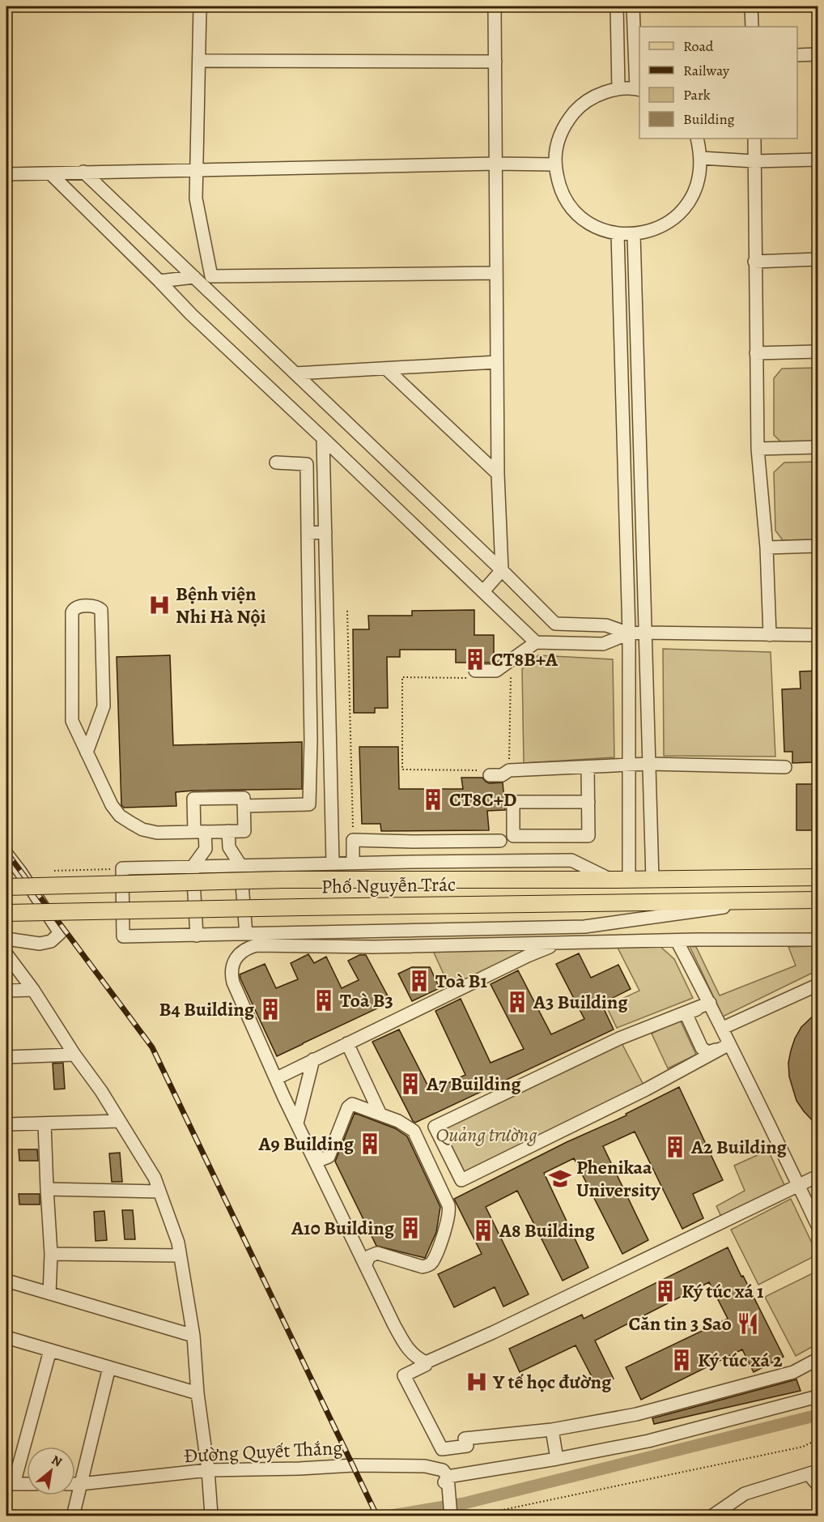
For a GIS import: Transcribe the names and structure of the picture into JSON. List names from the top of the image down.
{
  "streets": {
    "main road": ["Phố Nguyễn Trác"],
    "street": ["Đường Quyết Thắng"]
  },
  "parks": ["Quảng trường"],
  "places": {
    "hospital": ["Bệnh viện Nhi Hà Nội", "Y tế học đường"],
    "building": [
      "CT8B+A",
      "CT8C+D",
      "Toà B1",
      "Toà B3",
      "A3 Building",
      "B4 Building",
      "A7 Building",
      "A9 Building",
      "A2 Building",
      "A10 Building",
      "A8 Building",
      "Ký túc xá 1",
      "Ký túc xá 2"
    ],
    "school or university": ["Phenikaa University"],
    "restaurant": ["Căn tin 3 Sao"]
  },
  "legend": [
    "Road",
    "Railway",
    "Park",
    "Building"
  ],
  "north": "top right"
}
